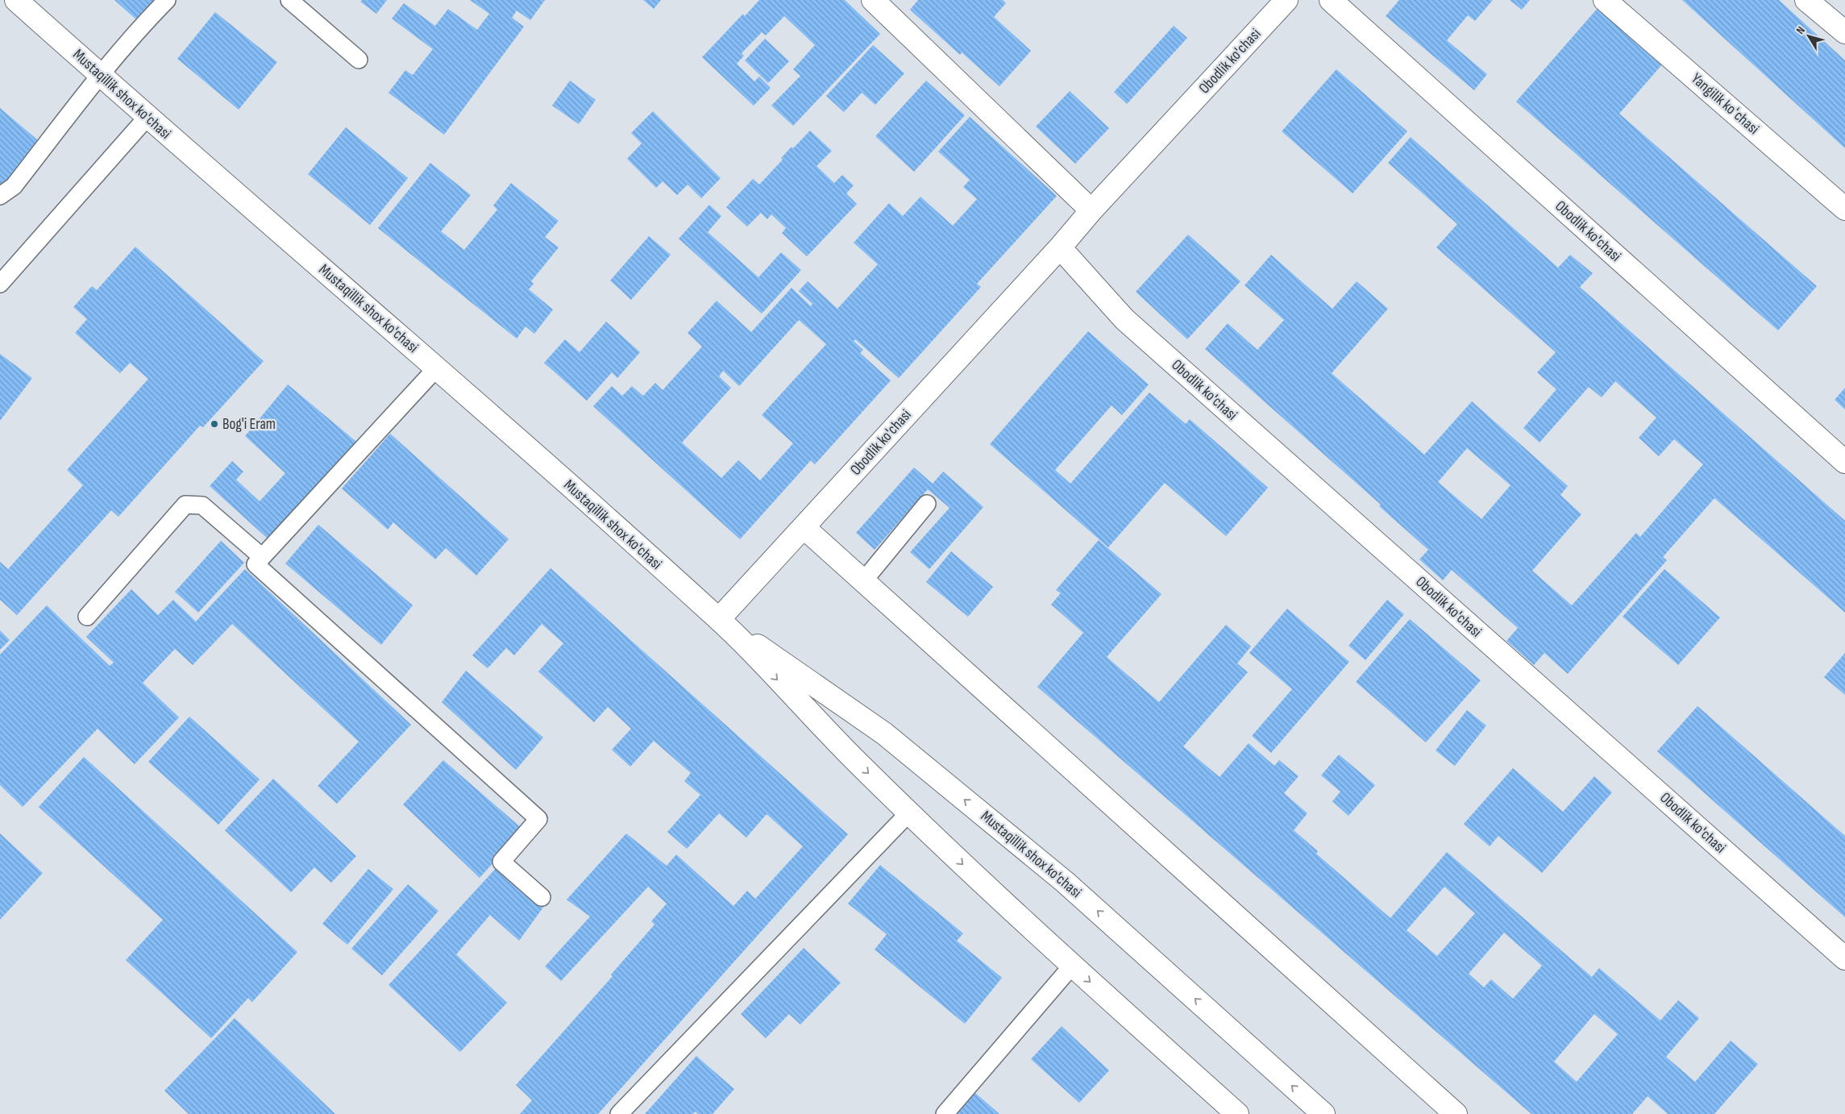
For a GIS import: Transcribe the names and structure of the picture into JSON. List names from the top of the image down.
{
  "streets": {
    "street": ["Obodlik ko'chasi", "Mustaqillik shox ko'chasi", "Yangilik koʻchasi"]
  },
  "crossings": [
    ["Obodlik ko'chasi", "Mustaqillik shox ko'chasi"]
  ],
  "places": ["Bog'i Eram"],
  "north": "top left"
}
